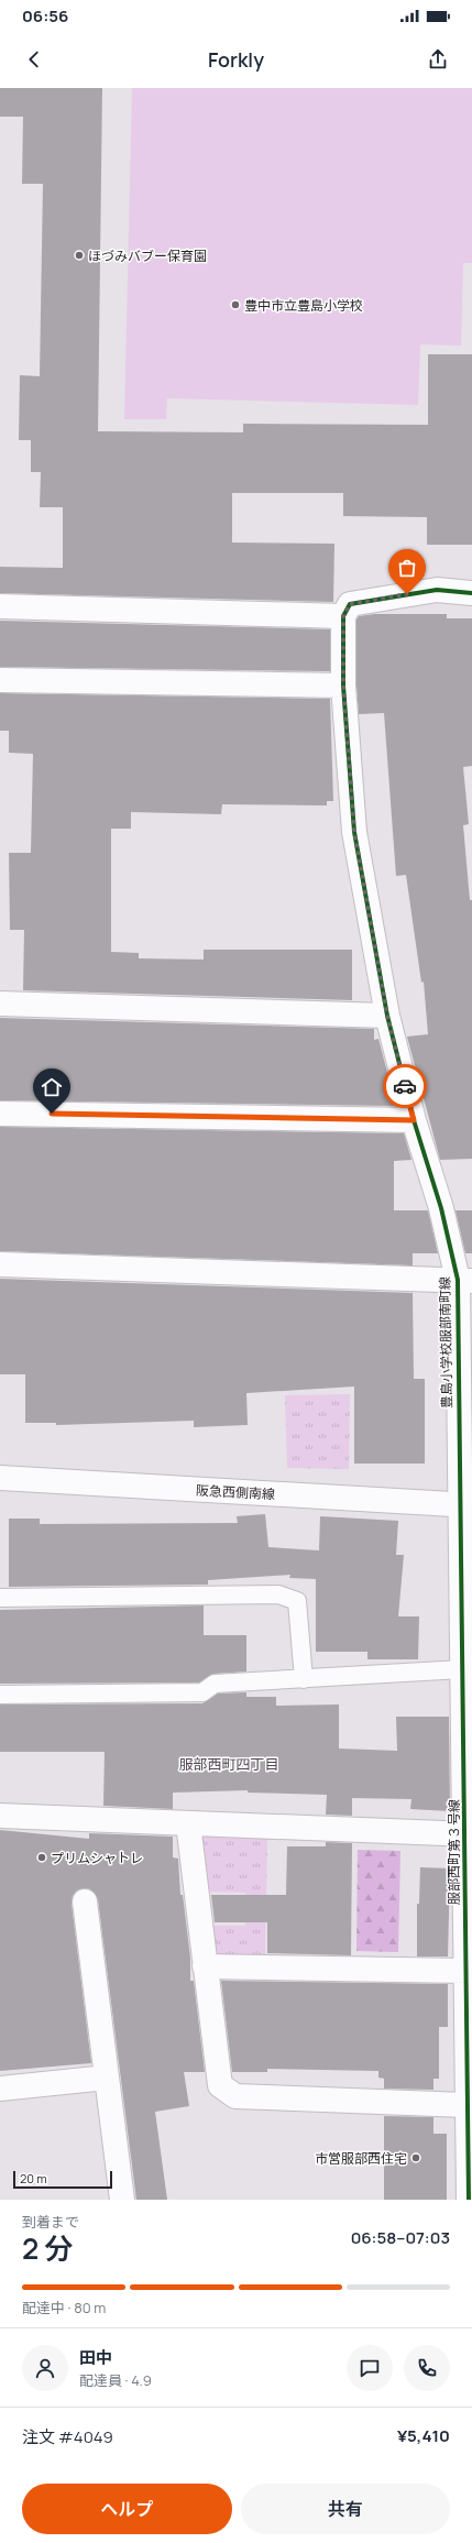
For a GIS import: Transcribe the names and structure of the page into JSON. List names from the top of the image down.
{
  "streets": {
    "street": ["豊島小学校服部南町線", "阪急西側南線", "服部西町第３号線"]
  },
  "crossings": [
    ["豊島小学校服部南町線", "阪急西側南線"],
    ["豊島小学校服部南町線", "服部西町第３号線"],
    ["阪急西側南線", "服部西町第３号線"]
  ],
  "districts": ["服部西町四丁目"],
  "places": [
    "ほづみバブー保育園",
    "豊中市立豊島小学校",
    "プリムシャトレ",
    "市営服部西住宅"
  ],
  "scale_bar": "20 m",
  "page": {
    "status": "06:56",
    "header": "Forkly",
    "scale": "20 m",
    "heading": ["2 分", "到着まで", "06:58–07:03"],
    "panel": [
      "田中",
      "配達員 · 4.9",
      "注文 #4049",
      "¥5,410"
    ],
    "bar": "配達中 · 80 m",
    "buttons": ["ヘルプ", "共有"]
  }
}
